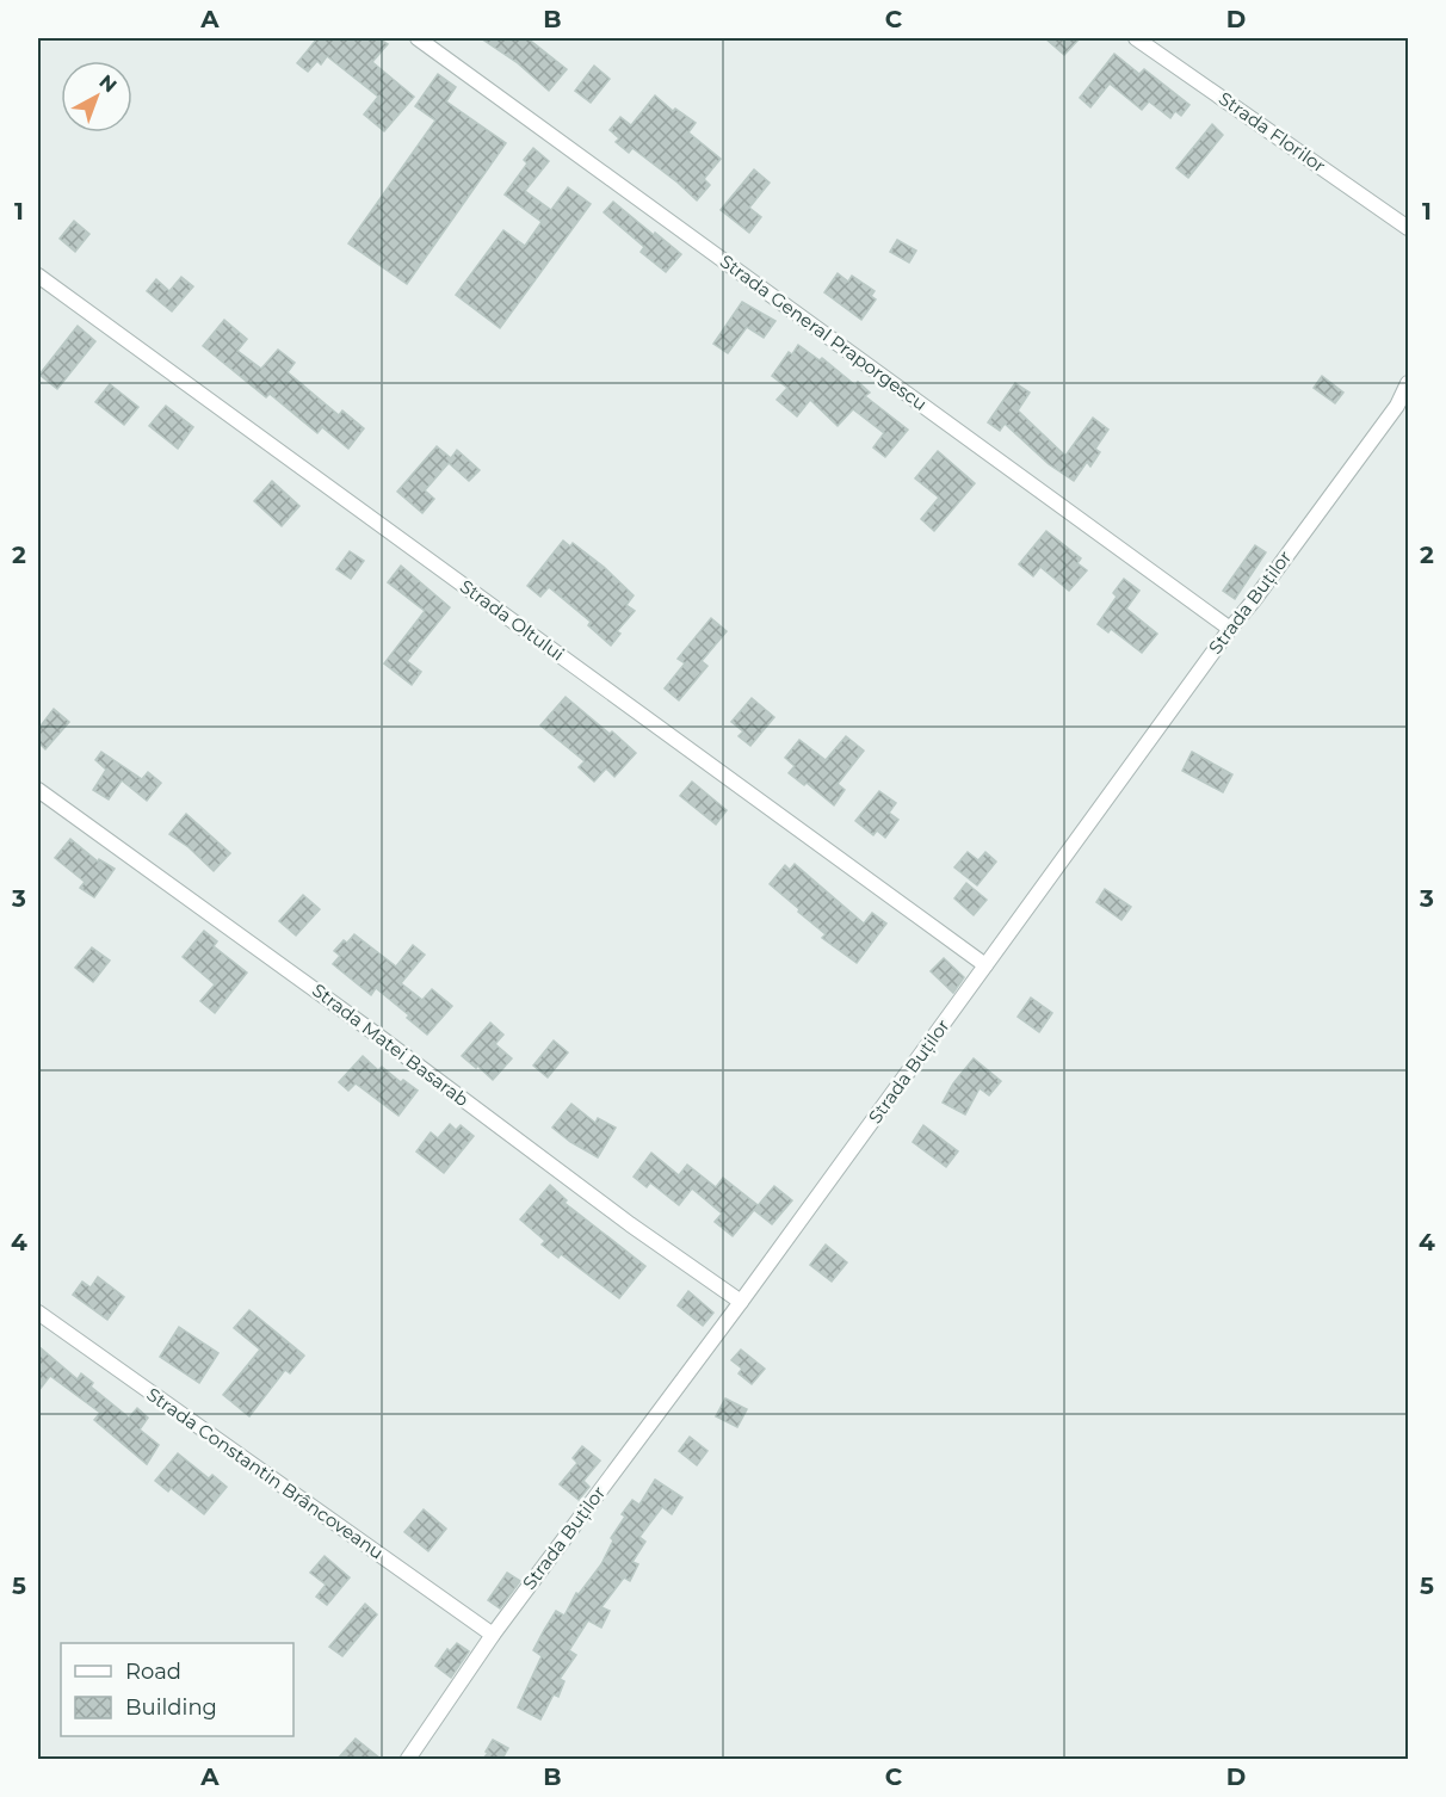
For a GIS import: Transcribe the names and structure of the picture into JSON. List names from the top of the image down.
{
  "streets": {
    "street": [
      "Strada Florilor",
      "Strada General Praporgescu",
      "Strada Buților",
      "Strada Oltului",
      "Strada Matei Basarab",
      "Strada Constantin Brâncoveanu"
    ]
  },
  "crossings": [
    ["Strada General Praporgescu", "Strada Buților"],
    ["Strada Buților", "Strada Oltului"],
    ["Strada Buților", "Strada Matei Basarab"],
    ["Strada Buților", "Strada Constantin Brâncoveanu"]
  ],
  "legend": ["Road", "Building"],
  "north": "top right",
  "grid": {
    "columns": [
      "A",
      "B",
      "C",
      "D"
    ],
    "rows": [
      "1",
      "2",
      "3",
      "4",
      "5"
    ]
  }
}
